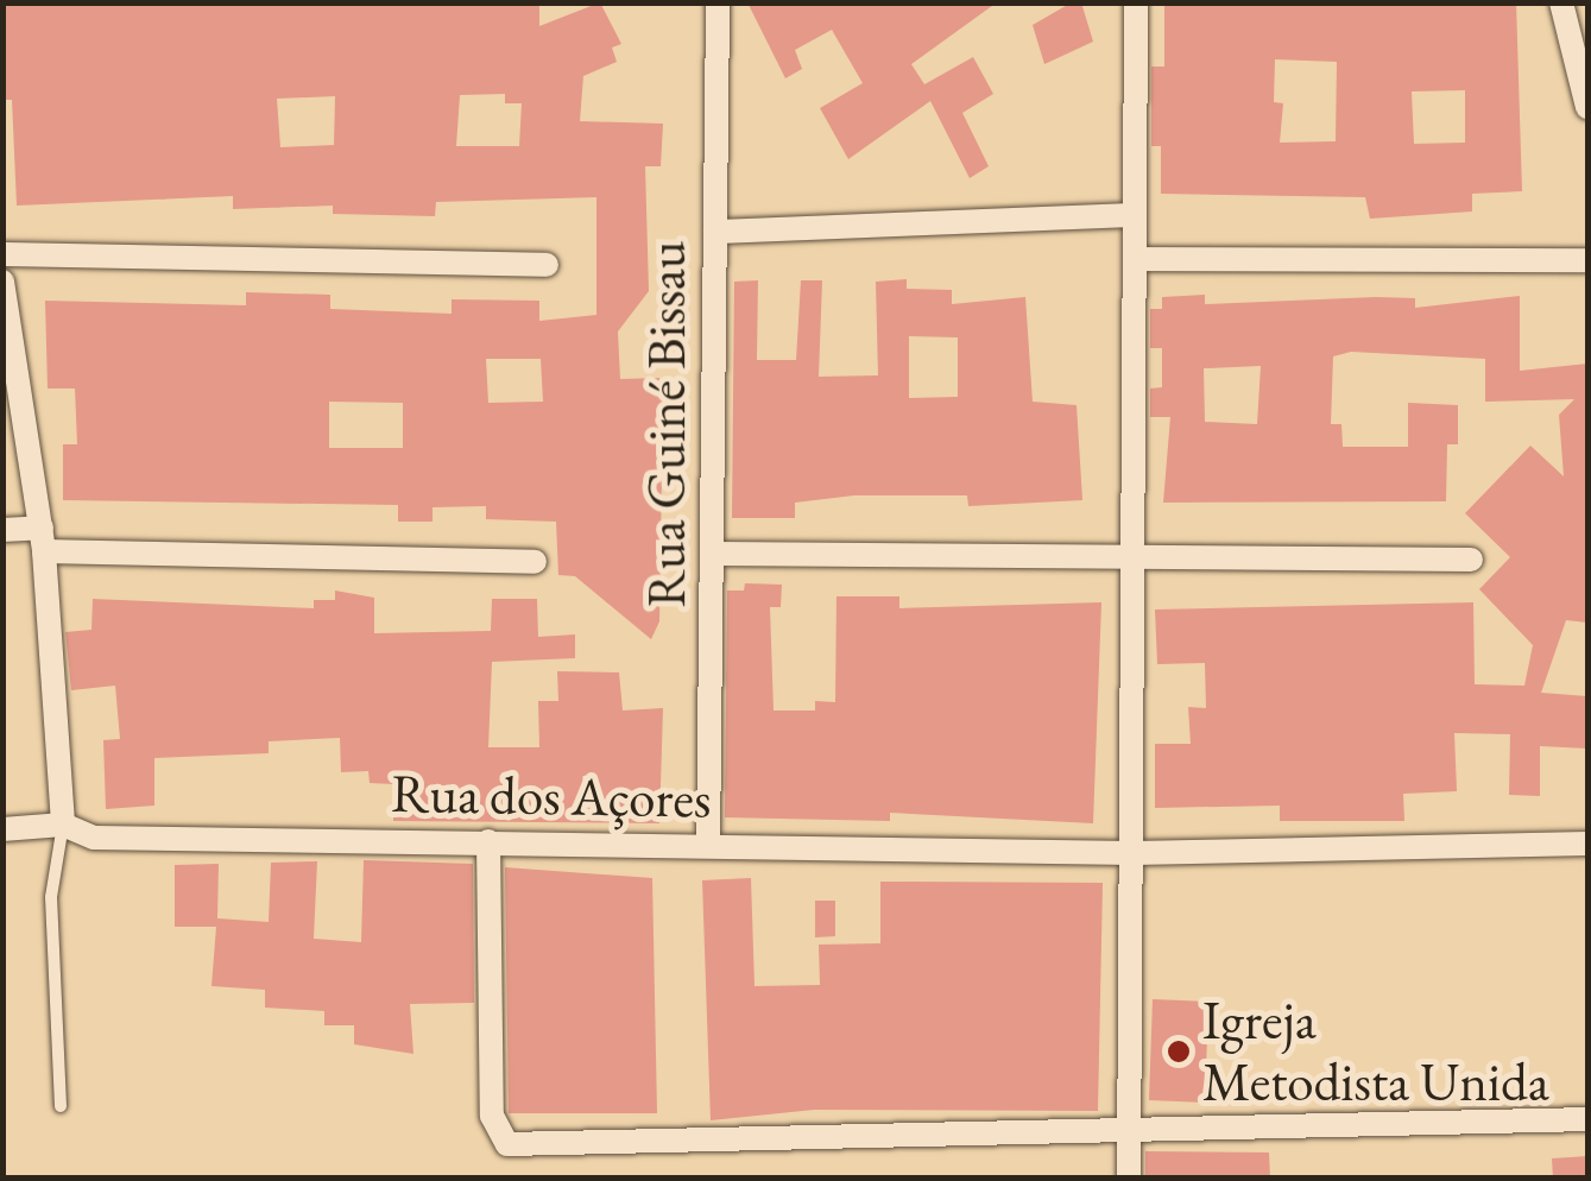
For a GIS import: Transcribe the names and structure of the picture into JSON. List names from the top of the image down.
{
  "streets": {
    "street": ["Rua Guiné Bissau", "Rua dos Açores"]
  },
  "crossings": [
    ["Rua Guiné Bissau", "Rua dos Açores"]
  ],
  "places": ["Igreja Metodista Unida"]
}
